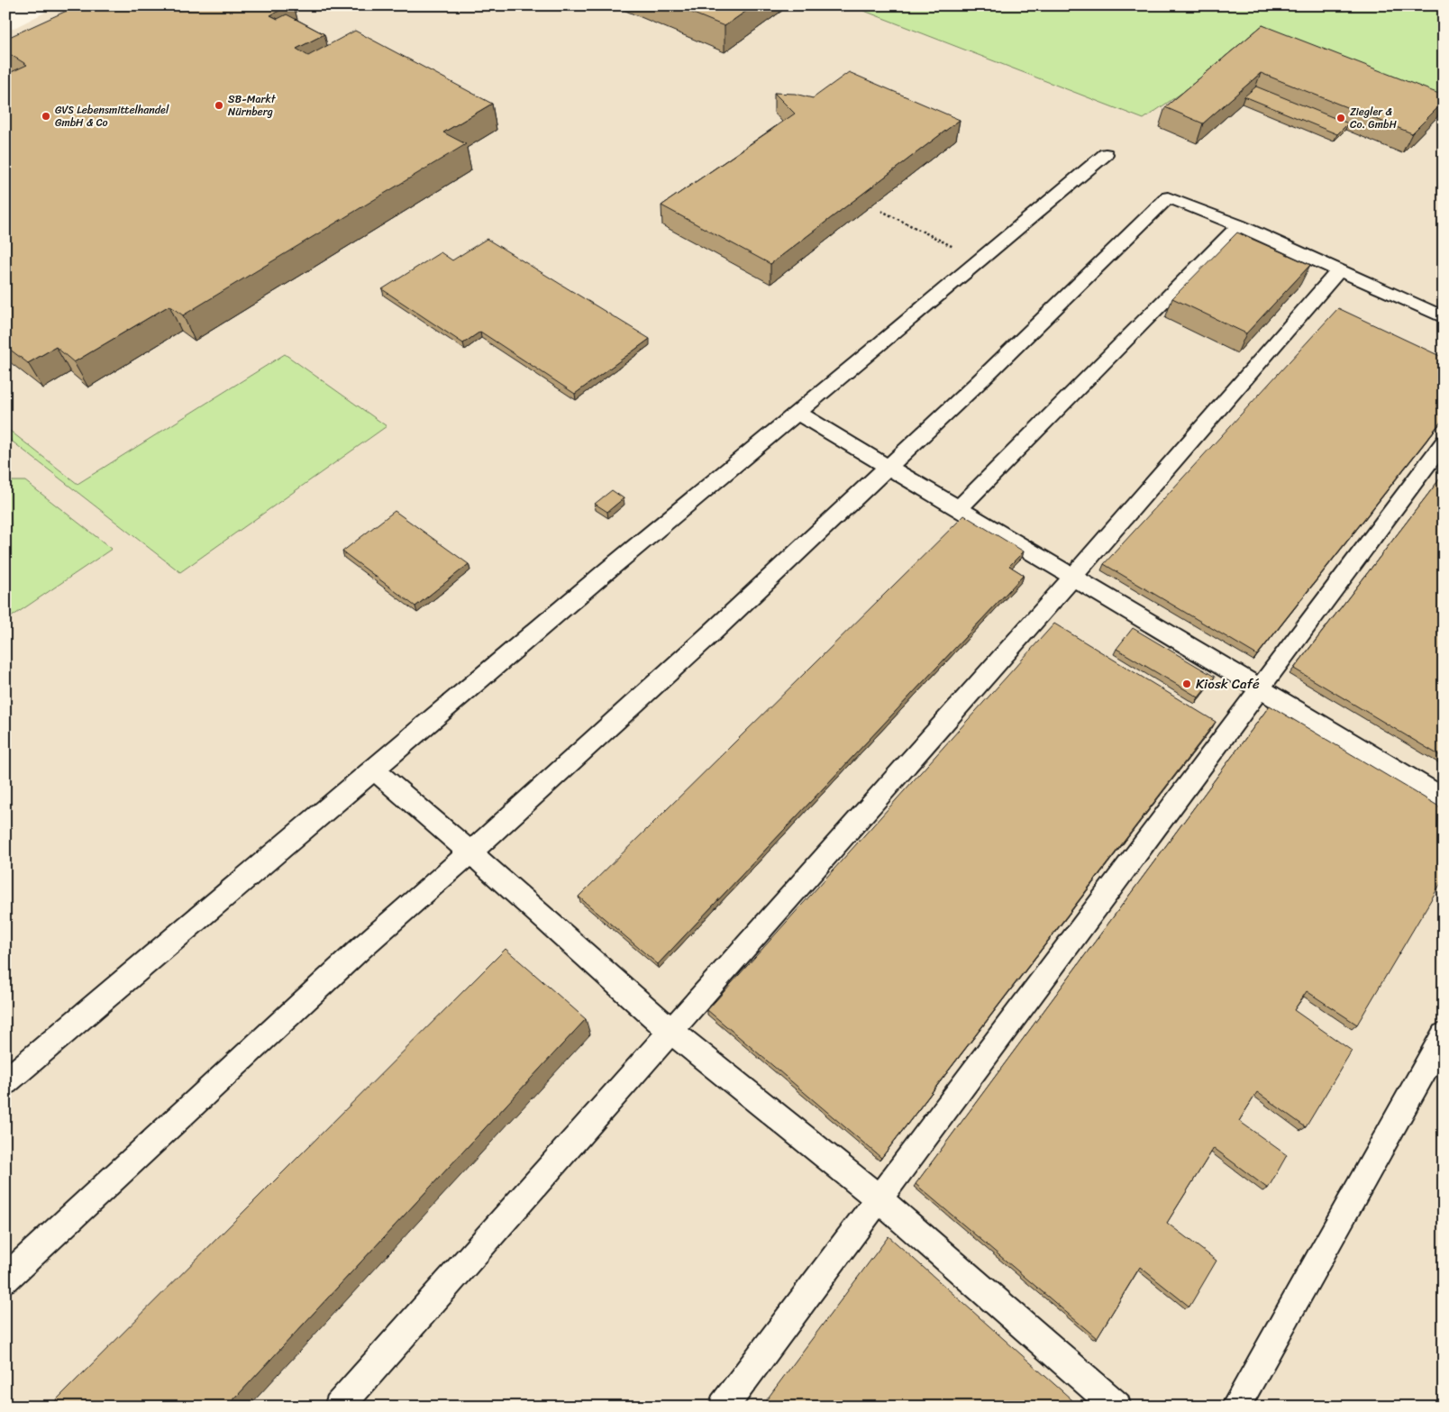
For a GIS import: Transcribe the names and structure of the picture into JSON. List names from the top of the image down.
{
  "places": [
    "SB-Markt Nürnberg",
    "GVS Lebensmittelhandel GmbH & Co",
    "Ziegler & Co. GmbH",
    "Kiosk Café"
  ]
}
